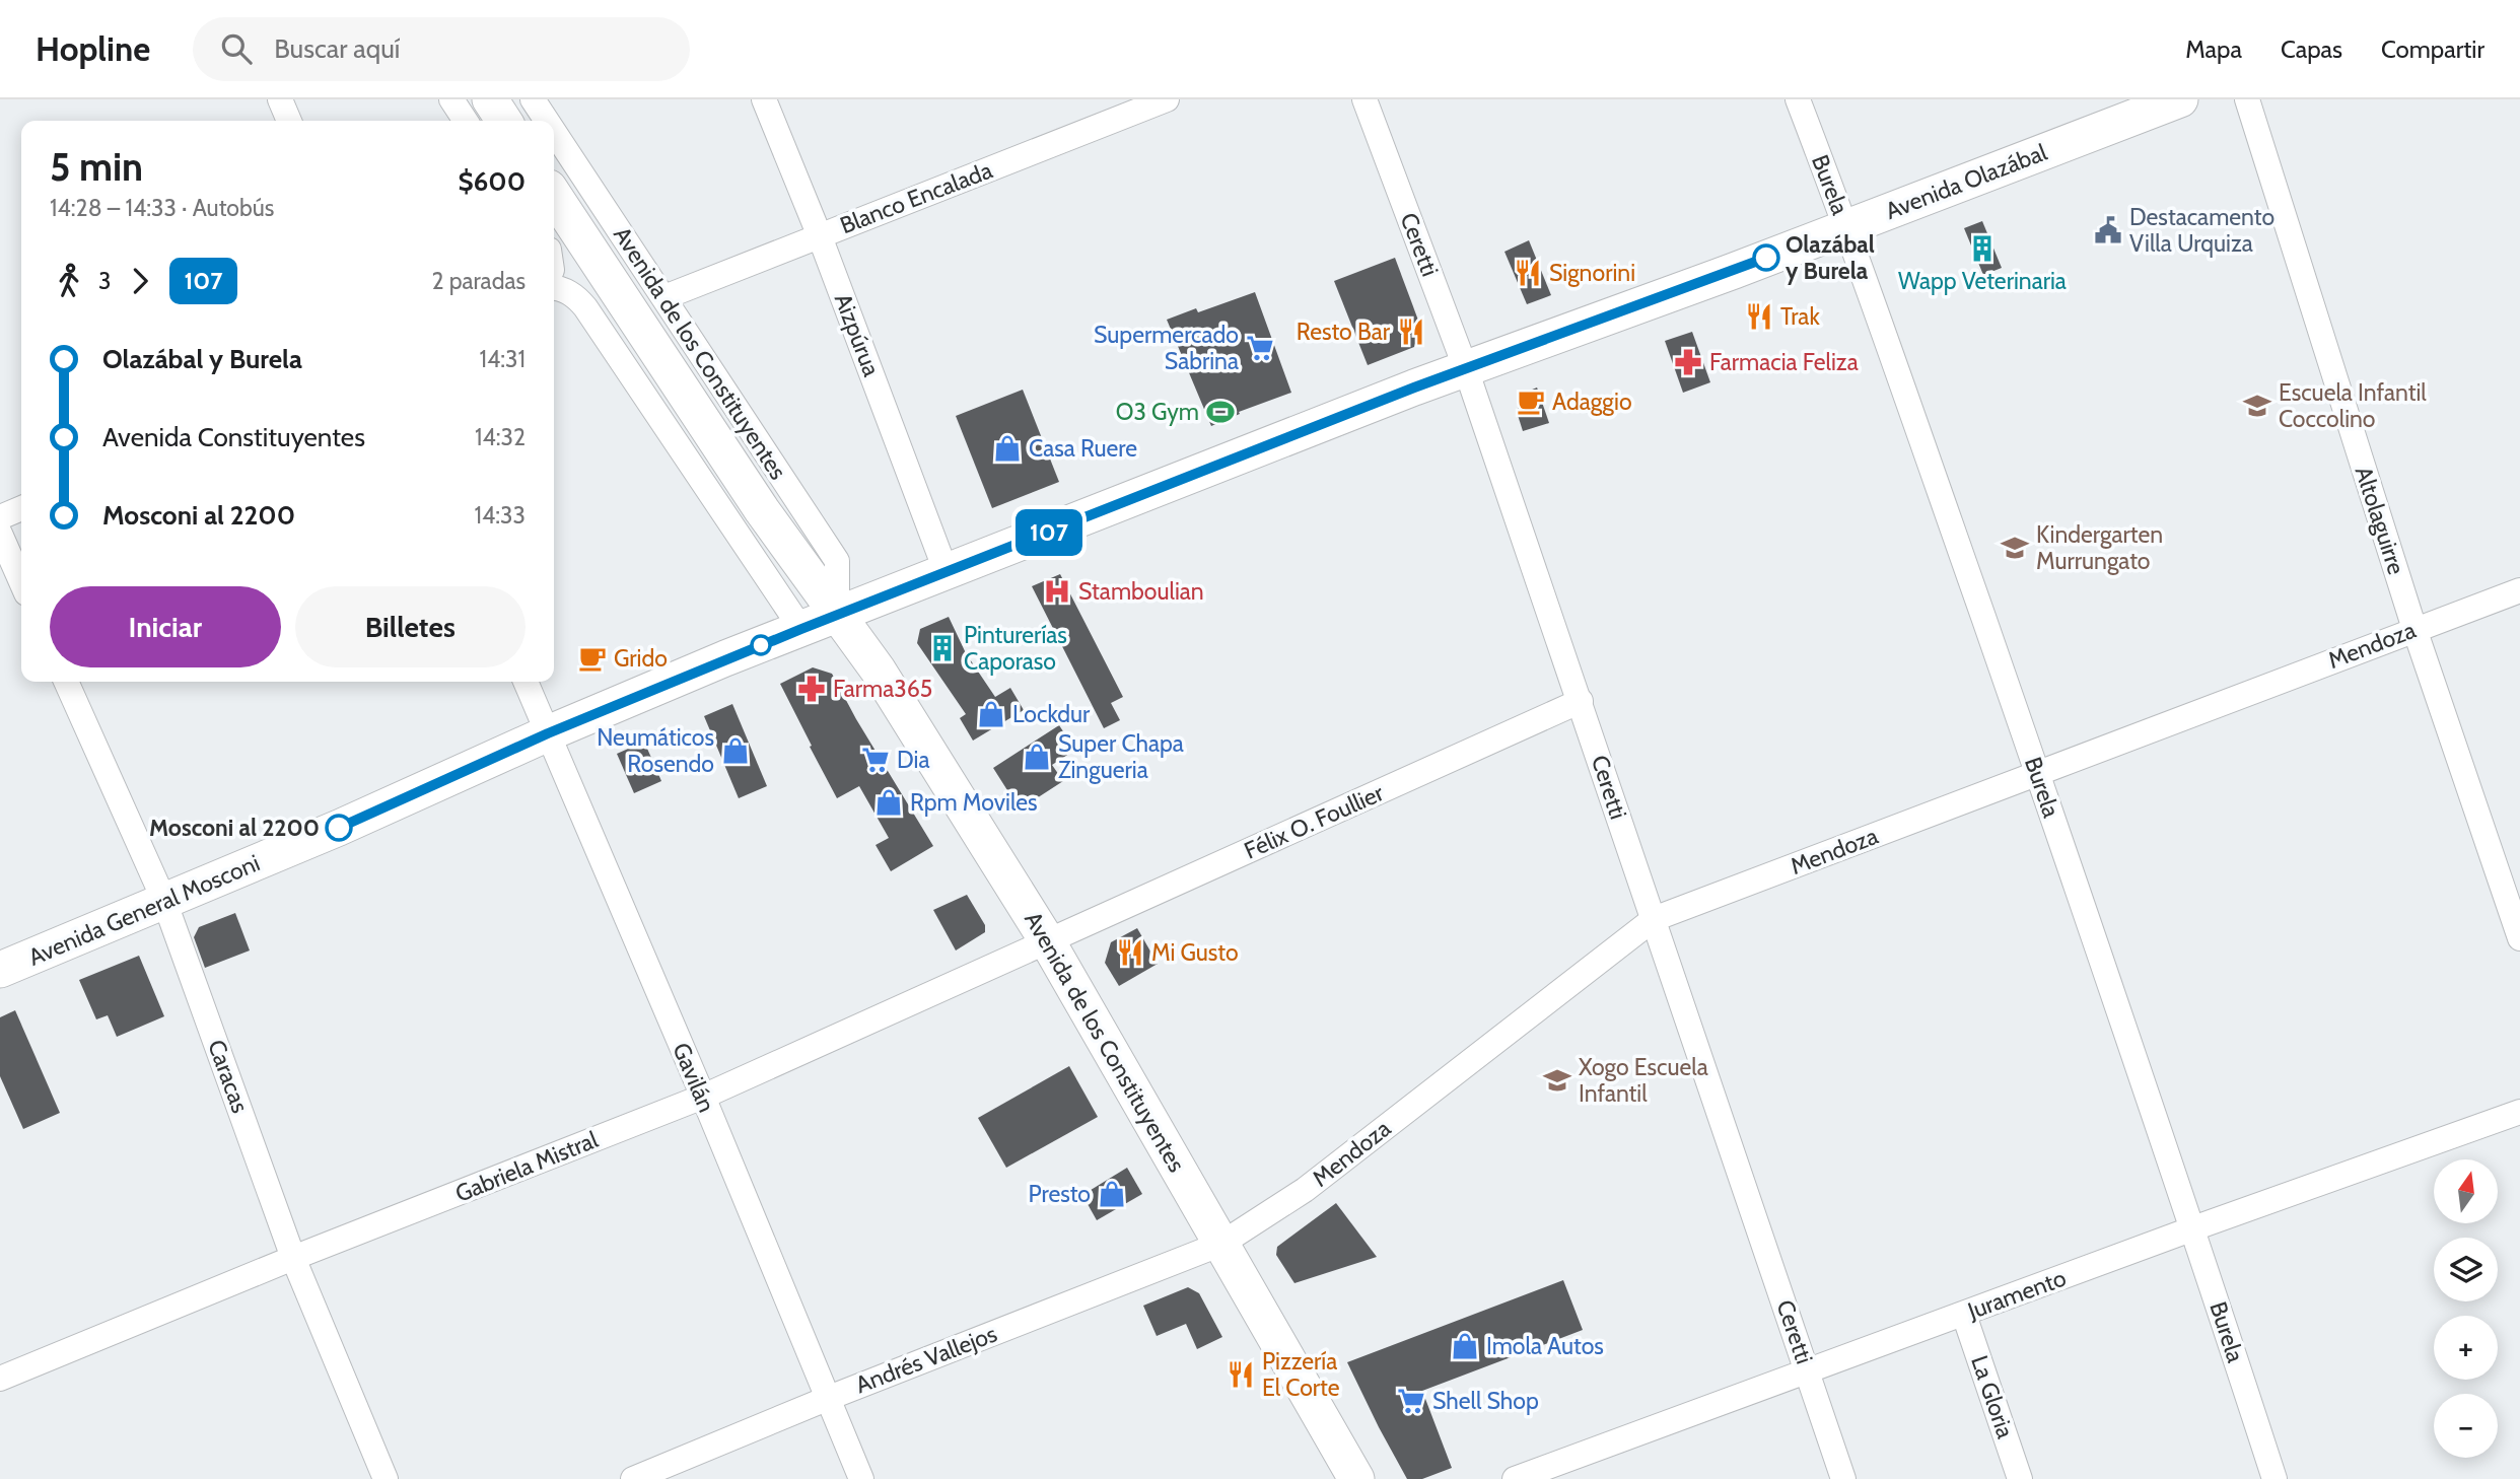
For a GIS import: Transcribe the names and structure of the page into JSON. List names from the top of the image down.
{
  "streets": {
    "main road": ["Avenida Olazábal", "Avenida de los Constituyentes", "Avenida General Mosconi"],
    "street": [
      "Burela",
      "Blanco Encalada",
      "Ceretti",
      "Aizpúrua",
      "Altolaguirre",
      "Mendoza",
      "Félix O. Foullier",
      "Caracas",
      "Gavilán",
      "Gabriela Mistral",
      "Juramento",
      "Andrés Vallejos",
      "La Gloria"
    ]
  },
  "crossings": [
    ["Avenida Olazábal", "Burela"],
    ["Avenida Olazábal", "Ceretti"],
    ["Avenida Olazábal", "Aizpúrua"],
    ["Avenida Olazábal", "Avenida de los Constituyentes"],
    ["Avenida Olazábal", "Avenida General Mosconi"],
    ["Burela", "Mendoza"],
    ["Burela", "Juramento"],
    ["Blanco Encalada", "Aizpúrua"],
    ["Blanco Encalada", "Avenida de los Constituyentes"],
    ["Ceretti", "Mendoza"],
    ["Ceretti", "Félix O. Foullier"],
    ["Ceretti", "Juramento"],
    ["Avenida de los Constituyentes", "Mendoza"],
    ["Avenida de los Constituyentes", "Félix O. Foullier"],
    ["Avenida de los Constituyentes", "Avenida General Mosconi"],
    ["Avenida de los Constituyentes", "Gabriela Mistral"],
    ["Avenida de los Constituyentes", "Andrés Vallejos"],
    ["Altolaguirre", "Mendoza"],
    ["Mendoza", "Andrés Vallejos"],
    ["Félix O. Foullier", "Gabriela Mistral"],
    ["Avenida General Mosconi", "Caracas"],
    ["Avenida General Mosconi", "Gavilán"],
    ["Caracas", "Gabriela Mistral"],
    ["Gavilán", "Gabriela Mistral"],
    ["Gavilán", "Andrés Vallejos"],
    ["Juramento", "La Gloria"]
  ],
  "places": {
    "public building": ["Destacamento Villa Urquiza"],
    "building": ["Wapp Veterinaria", "Pinturerías Caporaso"],
    "other": ["Olazábal y Burela", "Mosconi al 2200"],
    "restaurant": [
      "Signorini",
      "Trak",
      "Resto Bar",
      "Mi Gusto",
      "Pizzería El Corte"
    ],
    "supermarket": ["Supermercado Sabrina", "Dia", "Shell Shop"],
    "pharmacy": ["Farmacia Feliza", "Farma365"],
    "cafe": ["Adaggio", "Grido"],
    "school or university": ["Escuela Infantil Coccolino", "Kindergarten Murrungato", "Xogo Escuela Infantil"],
    "sports": ["O3 Gym"],
    "shop": [
      "Casa Ruere",
      "Lockdur",
      "Neumáticos Rosendo",
      "Super Chapa Zingueria",
      "Rpm Moviles",
      "Presto",
      "Imola Autos"
    ],
    "hospital": ["Stamboulian"]
  },
  "lines": ["bus line 107"],
  "north": "top",
  "page": {
    "header": "Hopline",
    "search": "Buscar aquí",
    "nav": ["Mapa", "Capas", "Compartir"],
    "on_map": "107",
    "heading": ["5 min", "14:28 – 14:33 · Autobús", "$600"],
    "legs": ["3", "107", "2 paradas"],
    "list": [
      {
        "name": "Olazábal y Burela",
        "value": "14:31"
      },
      {
        "name": "Avenida Constituyentes",
        "value": "14:32"
      },
      {
        "name": "Mosconi al 2200",
        "value": "14:33"
      }
    ],
    "buttons": ["Iniciar", "Billetes"],
    "map_buttons": ["+", "−"]
  }
}
